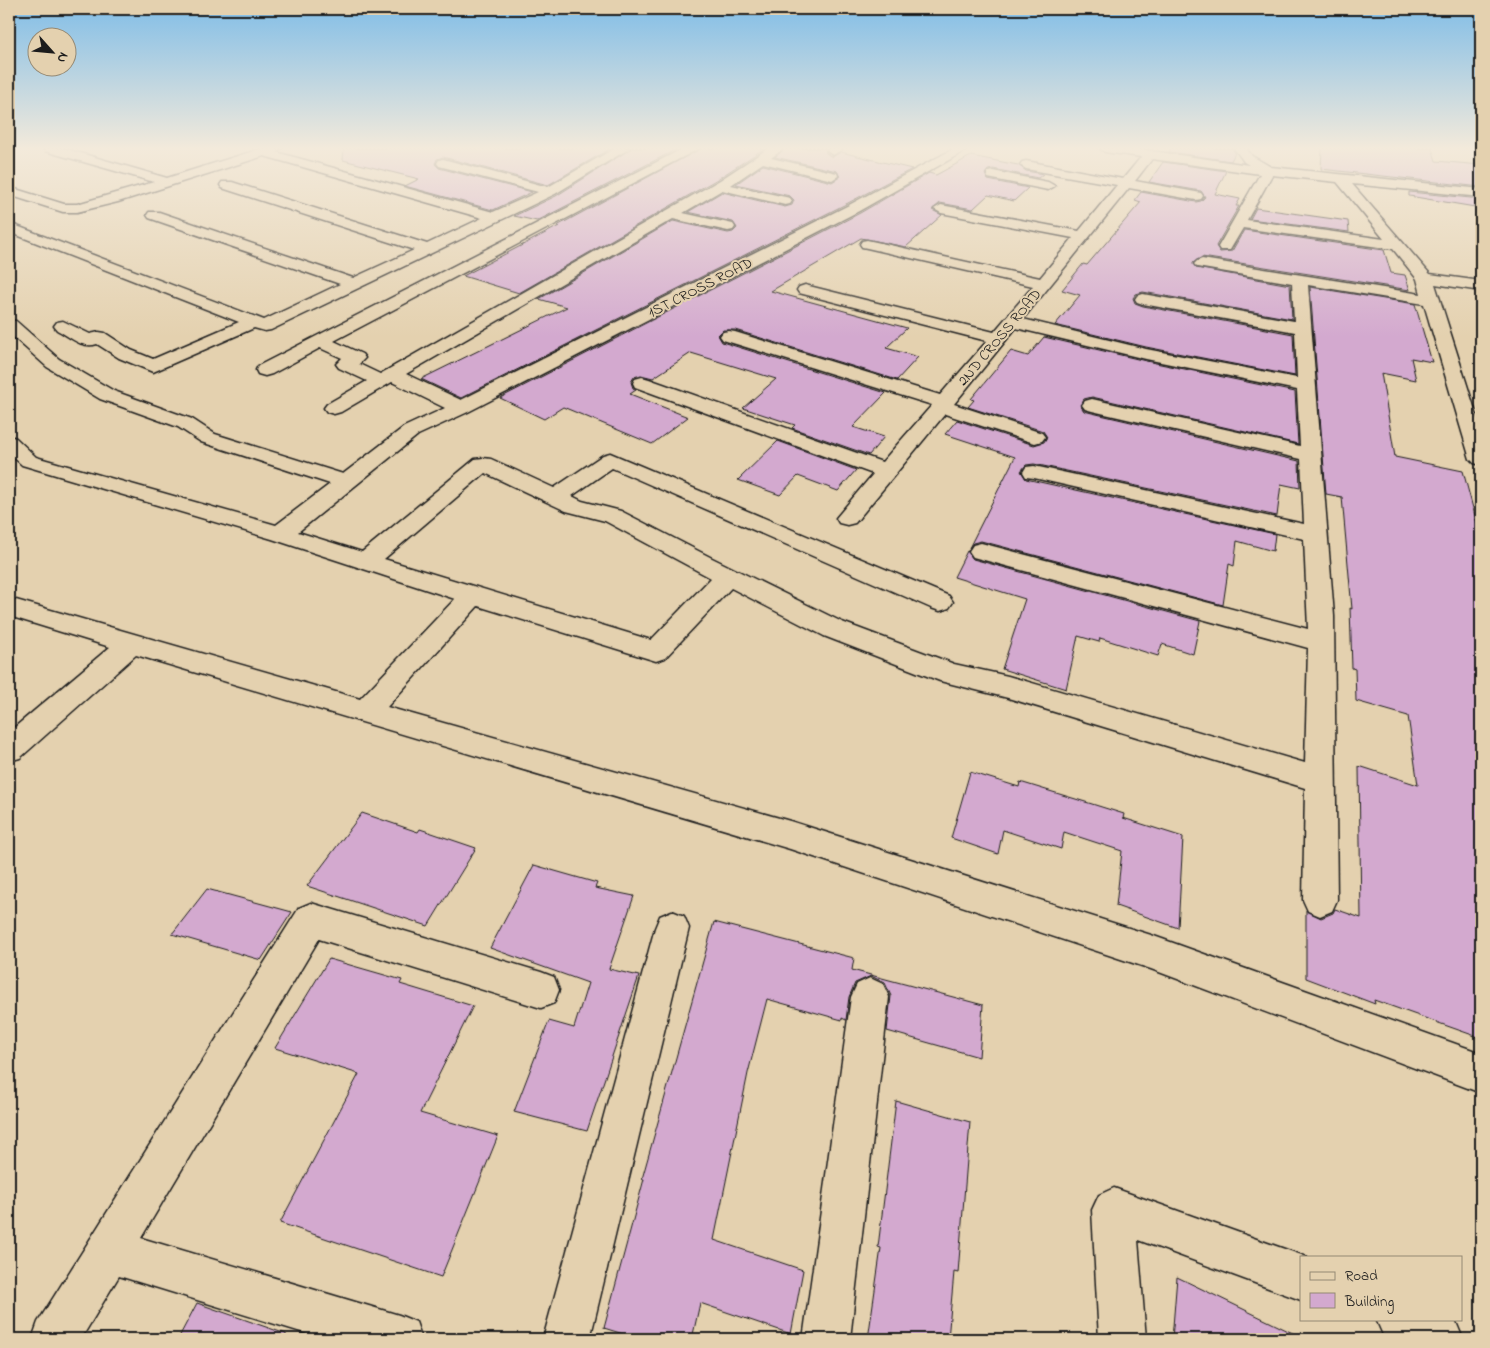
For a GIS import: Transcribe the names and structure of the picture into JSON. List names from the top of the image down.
{
  "streets": {
    "street": ["1ST CROSS ROAD", "2ND CROSS ROAD"]
  },
  "legend": ["Road", "Building"],
  "north": "bottom right"
}
